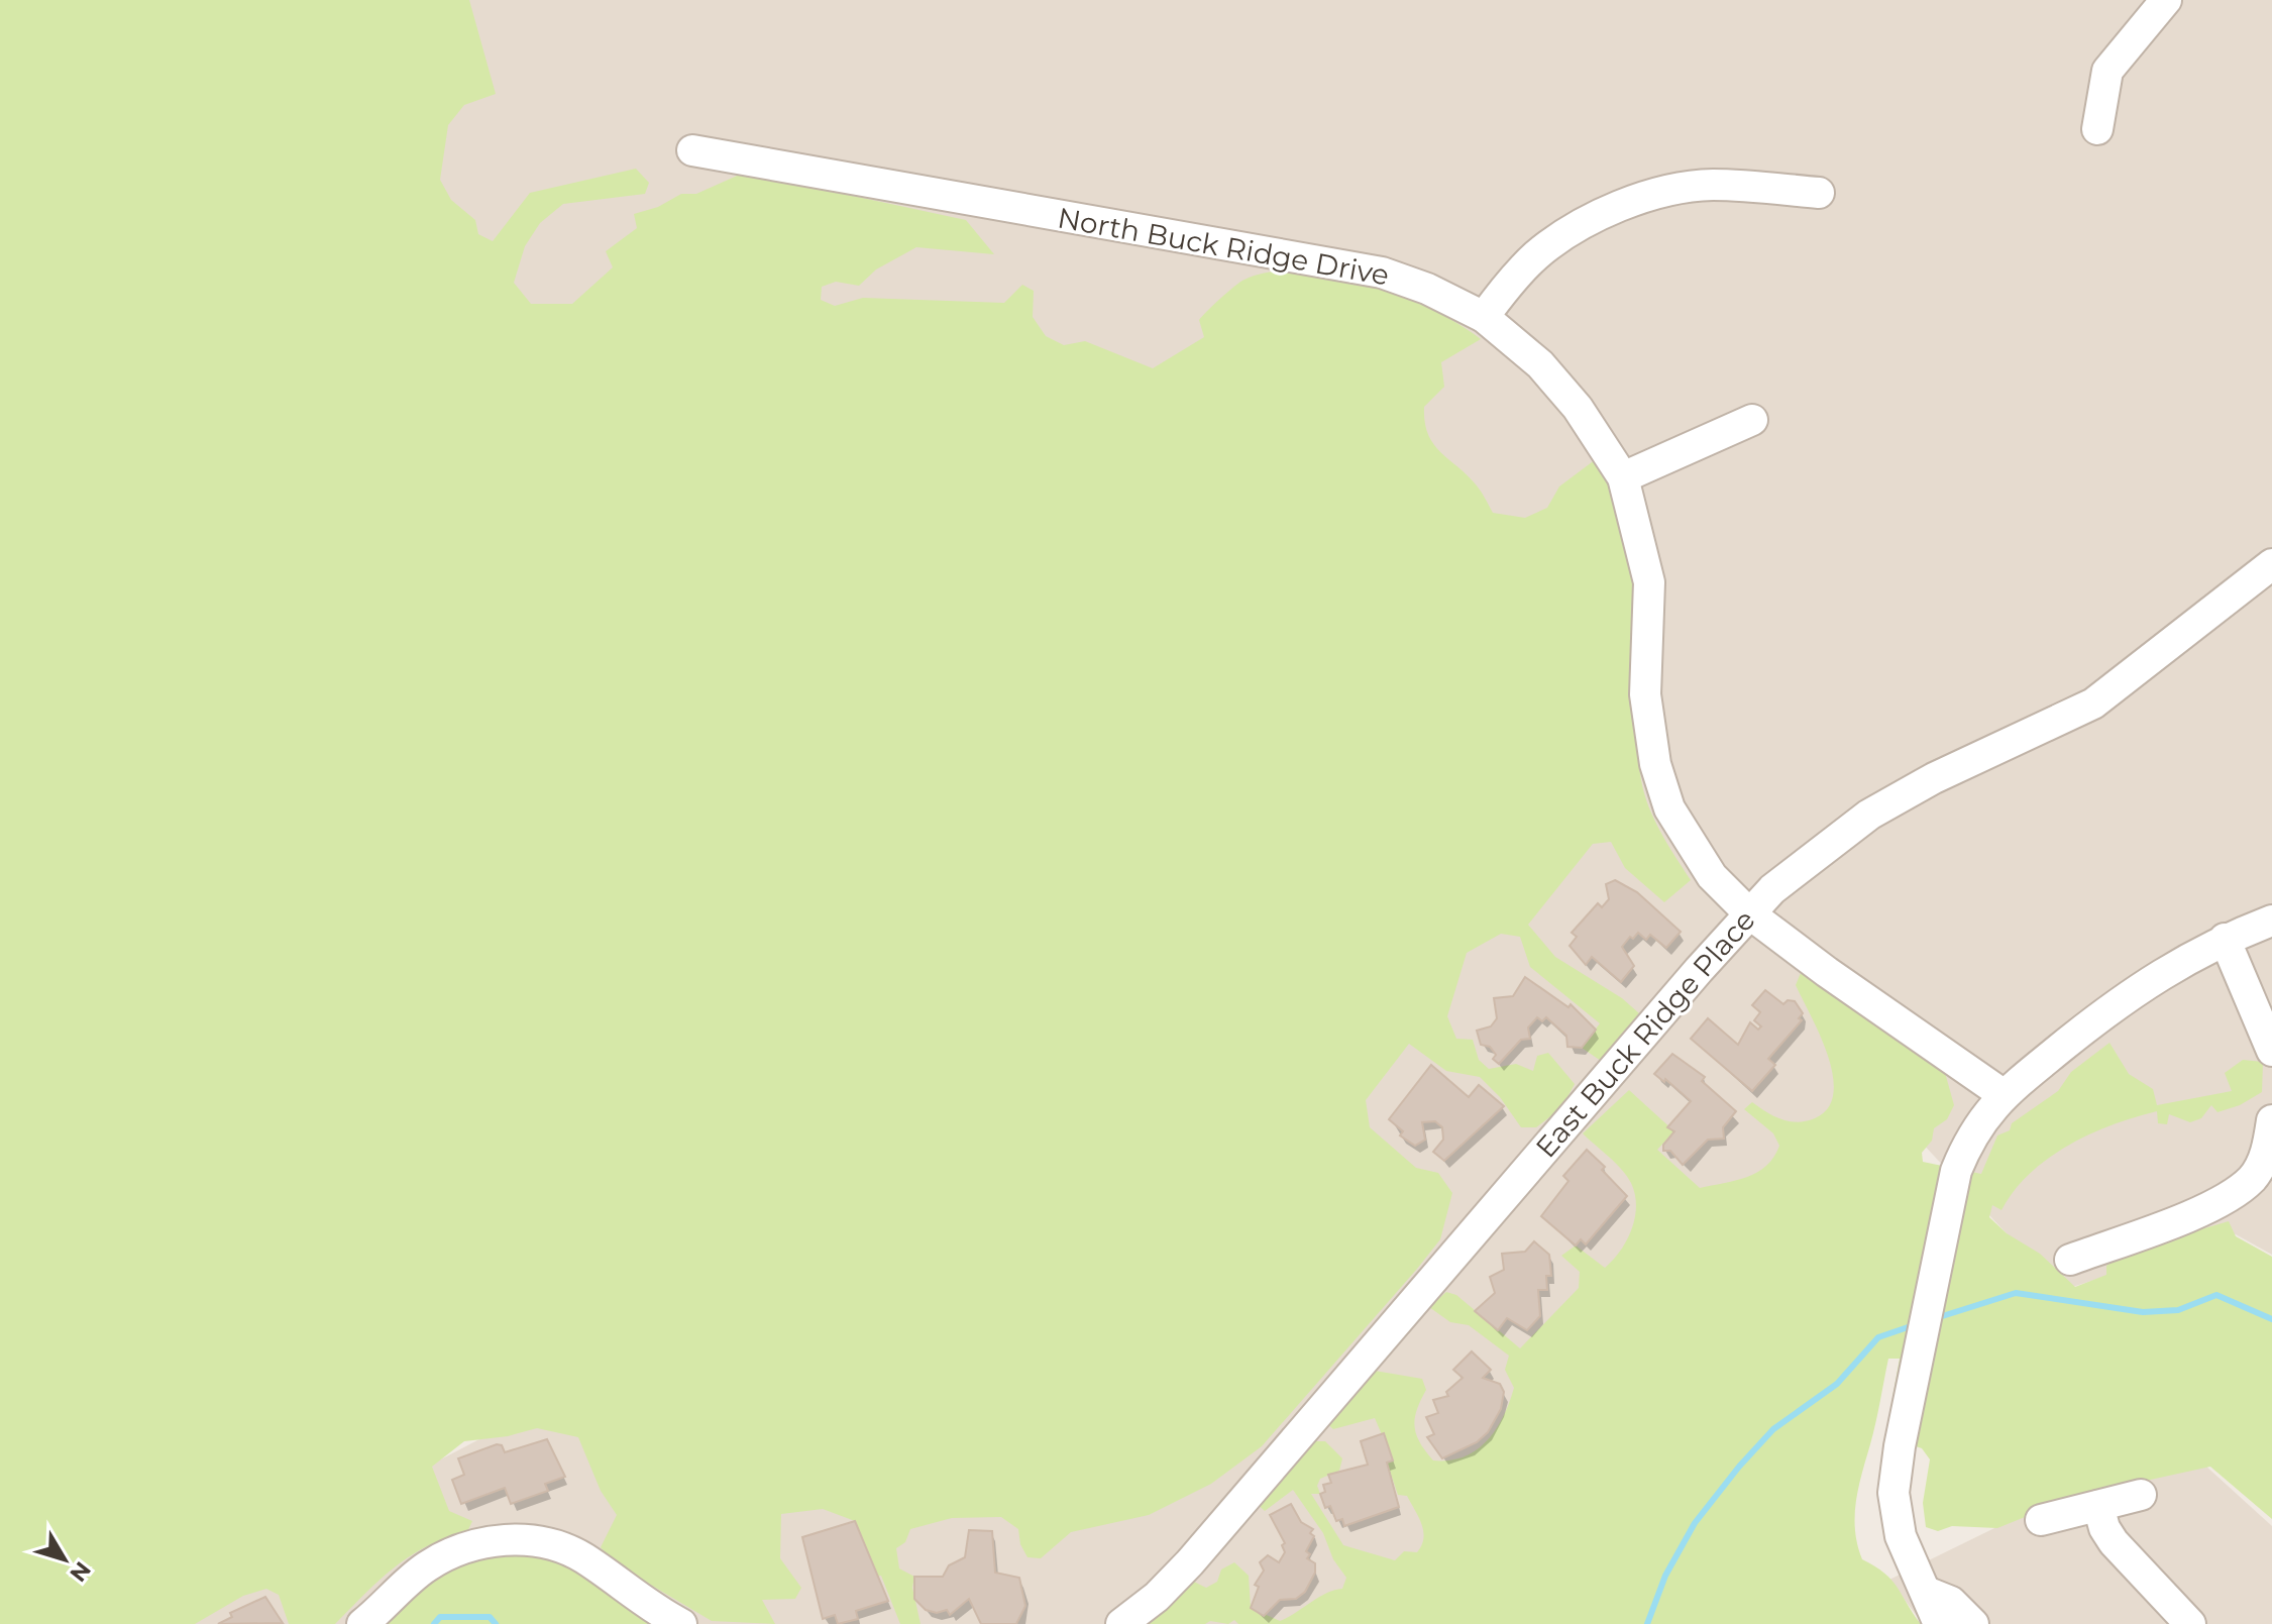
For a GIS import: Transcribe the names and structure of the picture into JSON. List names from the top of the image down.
{
  "streets": {
    "street": ["North Buck Ridge Drive", "East Buck Ridge Place"]
  },
  "crossings": [
    ["North Buck Ridge Drive", "East Buck Ridge Place"]
  ],
  "north": "bottom right"
}
